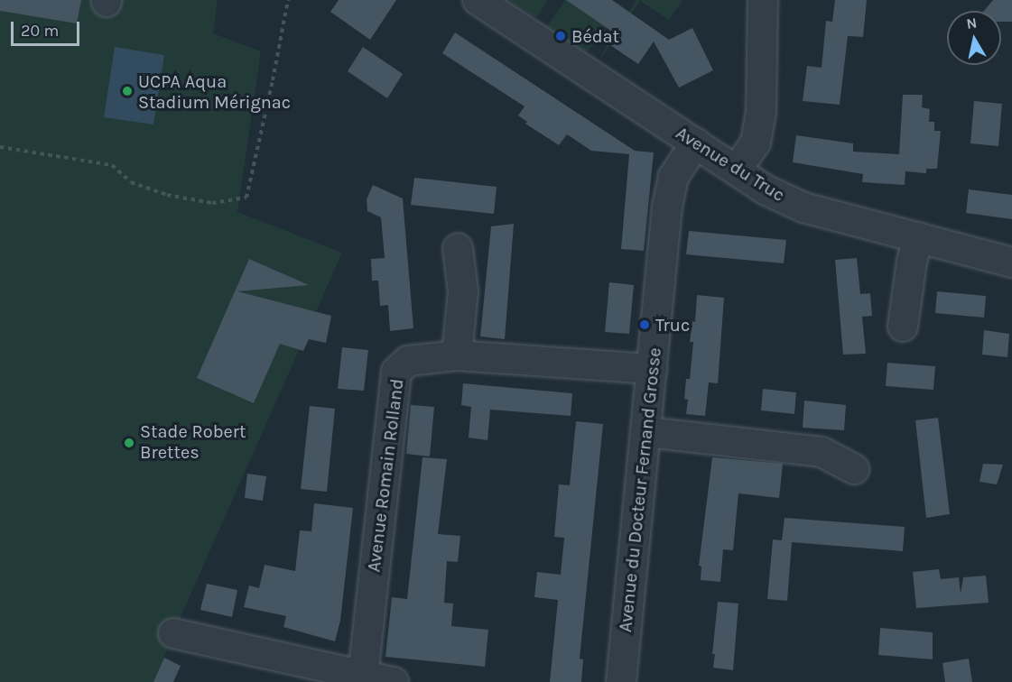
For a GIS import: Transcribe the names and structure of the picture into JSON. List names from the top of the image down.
{
  "streets": {
    "street": ["Avenue du Truc", "Avenue Romain Rolland", "Avenue du Docteur Fernand Grosse"]
  },
  "crossings": [
    ["Avenue du Truc", "Avenue du Docteur Fernand Grosse"],
    ["Avenue Romain Rolland", "Avenue du Docteur Fernand Grosse"]
  ],
  "places": [
    "Bédat",
    "UCPA Aqua Stadium Mérignac",
    "Truc",
    "Stade Robert Brettes"
  ],
  "scale_bar": "20 m",
  "north": "top"
}
